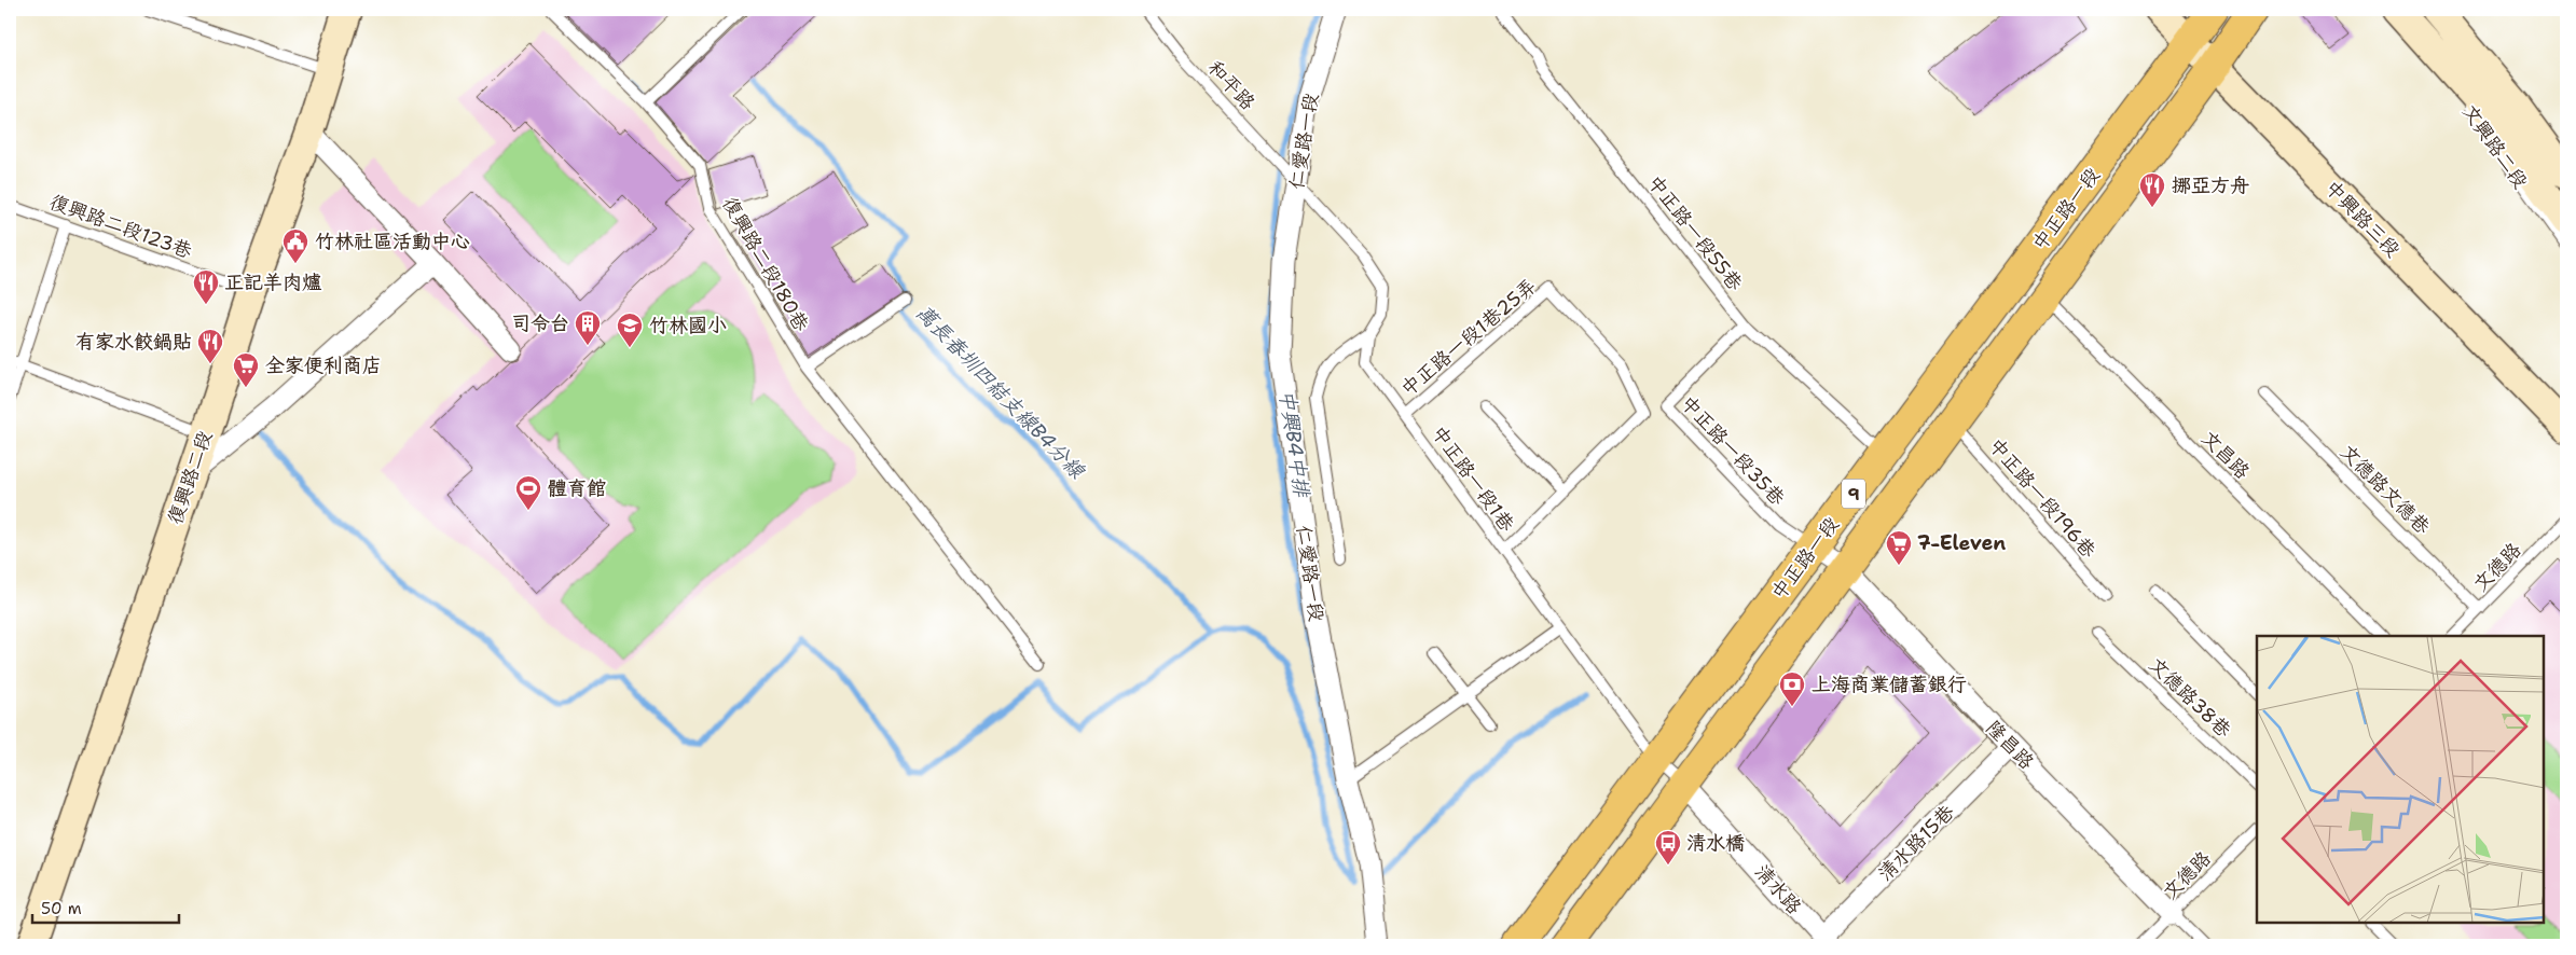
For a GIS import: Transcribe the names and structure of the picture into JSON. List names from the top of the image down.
{
  "streets": {
    "main road": ["中正路一段", "9"],
    "street": [
      "仁愛路一段",
      "文興路二段",
      "中興路三段",
      "復興路二段",
      "隆昌路",
      "清水路15巷",
      "清水路"
    ],
    "lane": [
      "和平路",
      "復興路二段123巷",
      "中正路一段55巷",
      "復興路二段180巷",
      "中正路一段1巷25弄",
      "中正路一段35巷",
      "文昌路",
      "中正路一段1巷",
      "文德路文德巷",
      "中正路一段196巷",
      "文德路",
      "文德路38巷"
    ]
  },
  "crossings": [
    ["和平路", "仁愛路一段"],
    ["和平路", "中正路一段1巷"],
    ["仁愛路一段", "中正路一段1巷"],
    ["中正路一段", "中興路三段"],
    ["中正路一段", "中正路一段55巷"],
    ["中正路一段", "中正路一段35巷"],
    ["中正路一段", "文昌路"],
    ["中正路一段", "中正路一段1巷"],
    ["中正路一段", "9"],
    ["中正路一段", "中正路一段196巷"],
    ["中正路一段", "隆昌路"],
    ["中正路一段", "清水路"],
    ["中興路三段", "9"],
    ["復興路二段123巷", "復興路二段"],
    ["中正路一段55巷", "中正路一段35巷"],
    ["中正路一段1巷25弄", "中正路一段1巷"],
    ["中正路一段35巷", "隆昌路"],
    ["中正路一段1巷", "清水路"],
    ["文德路文德巷", "文德路"],
    ["文德路", "隆昌路"],
    ["隆昌路", "清水路15巷"],
    ["清水路15巷", "清水路"]
  ],
  "water": ["萬長春圳四結支線B4分線", "中興B4中排"],
  "places": {
    "restaurant": ["挪亞方舟", "正記羊肉爐", "有家水餃鍋貼"],
    "public building": ["竹林社區活動中心"],
    "building": ["司令台"],
    "school or university": ["竹林國小"],
    "supermarket": ["全家便利商店", "7-Eleven"],
    "sports": ["體育館"],
    "bank": ["上海商業儲蓄銀行"],
    "bus stop": ["清水橋"]
  },
  "scale_bar": "50 m"
}
